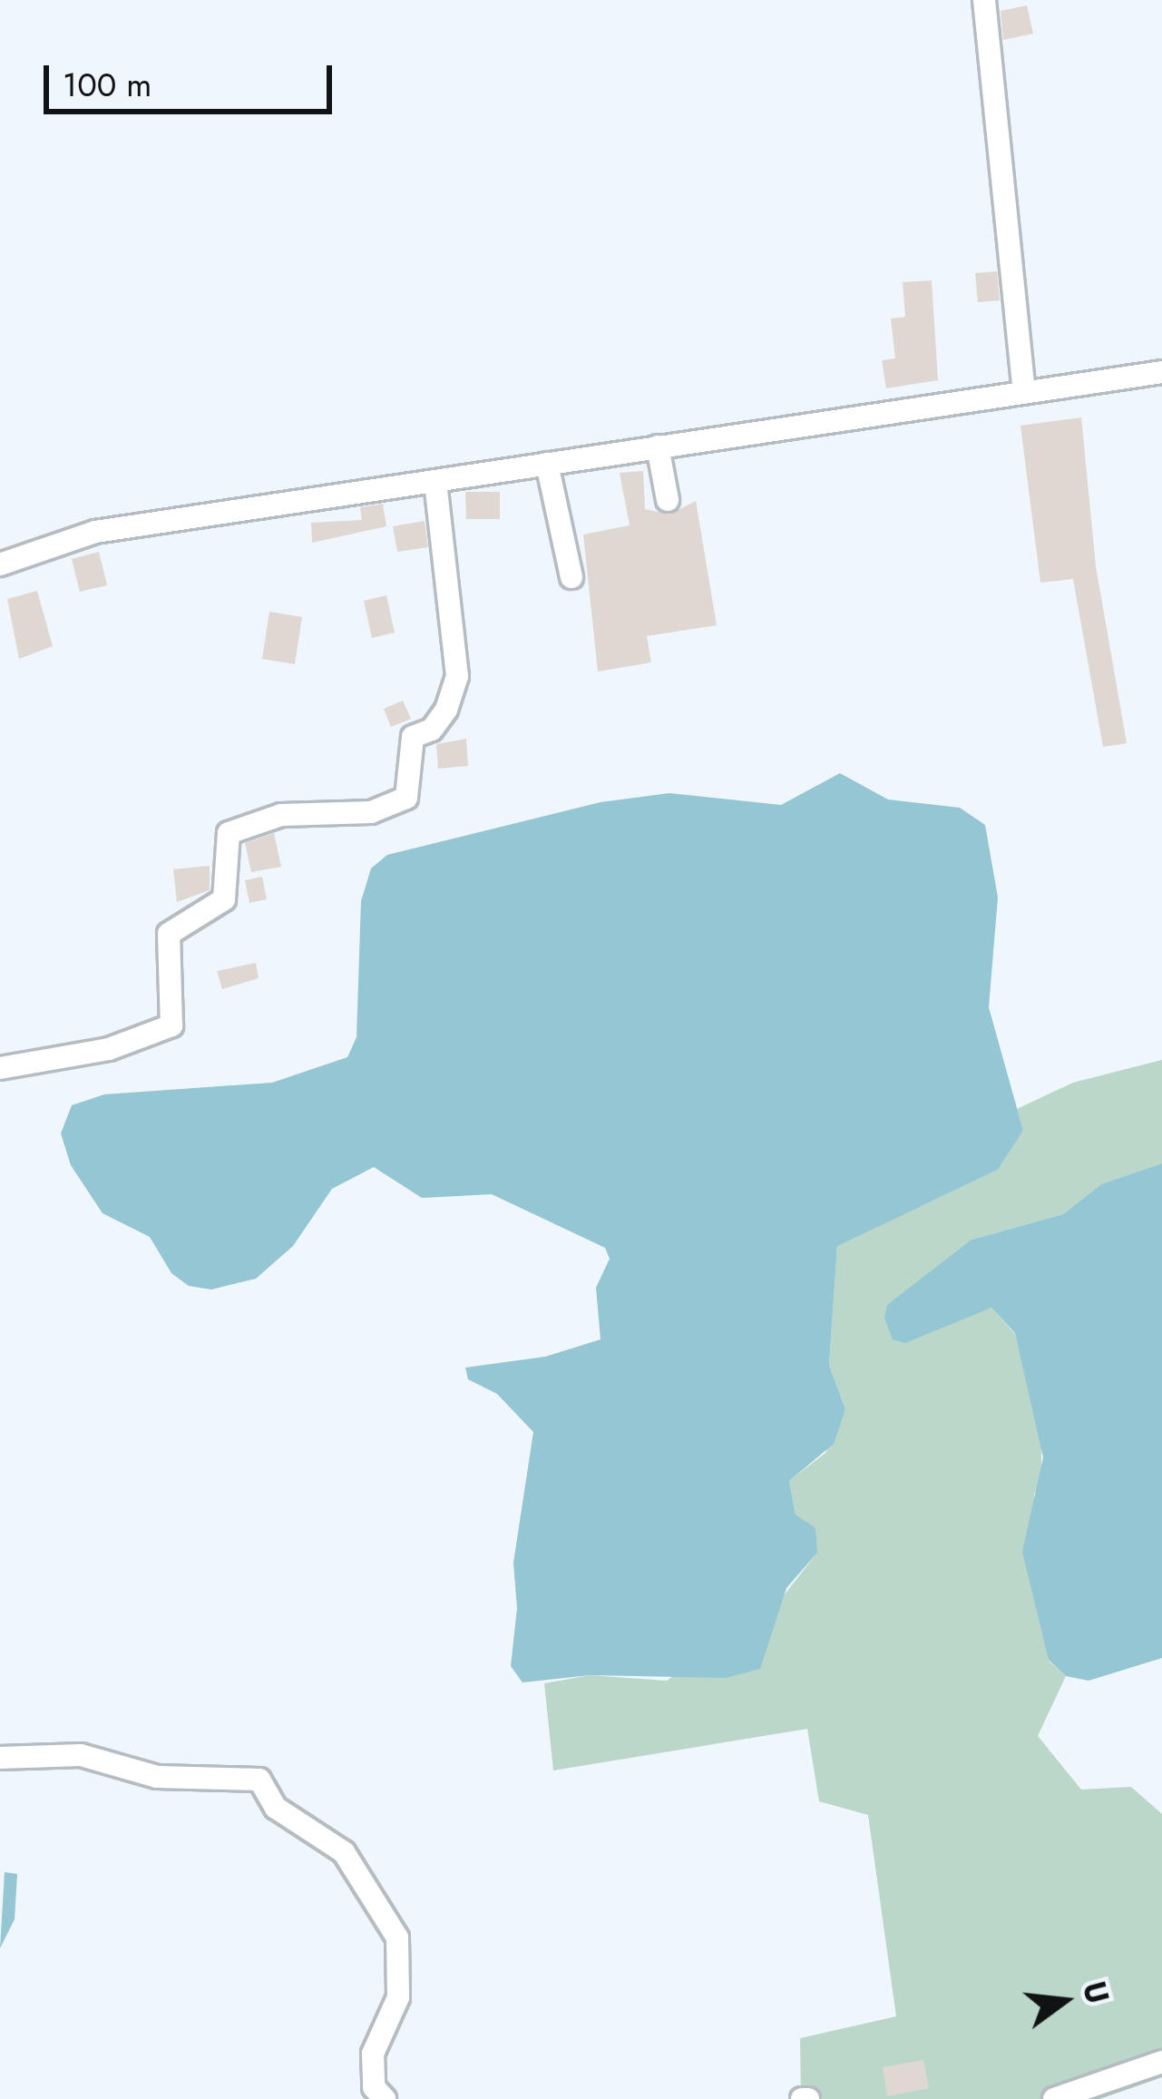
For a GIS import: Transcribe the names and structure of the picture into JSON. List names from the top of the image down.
{
  "scale_bar": "100 m",
  "north": "right"
}
